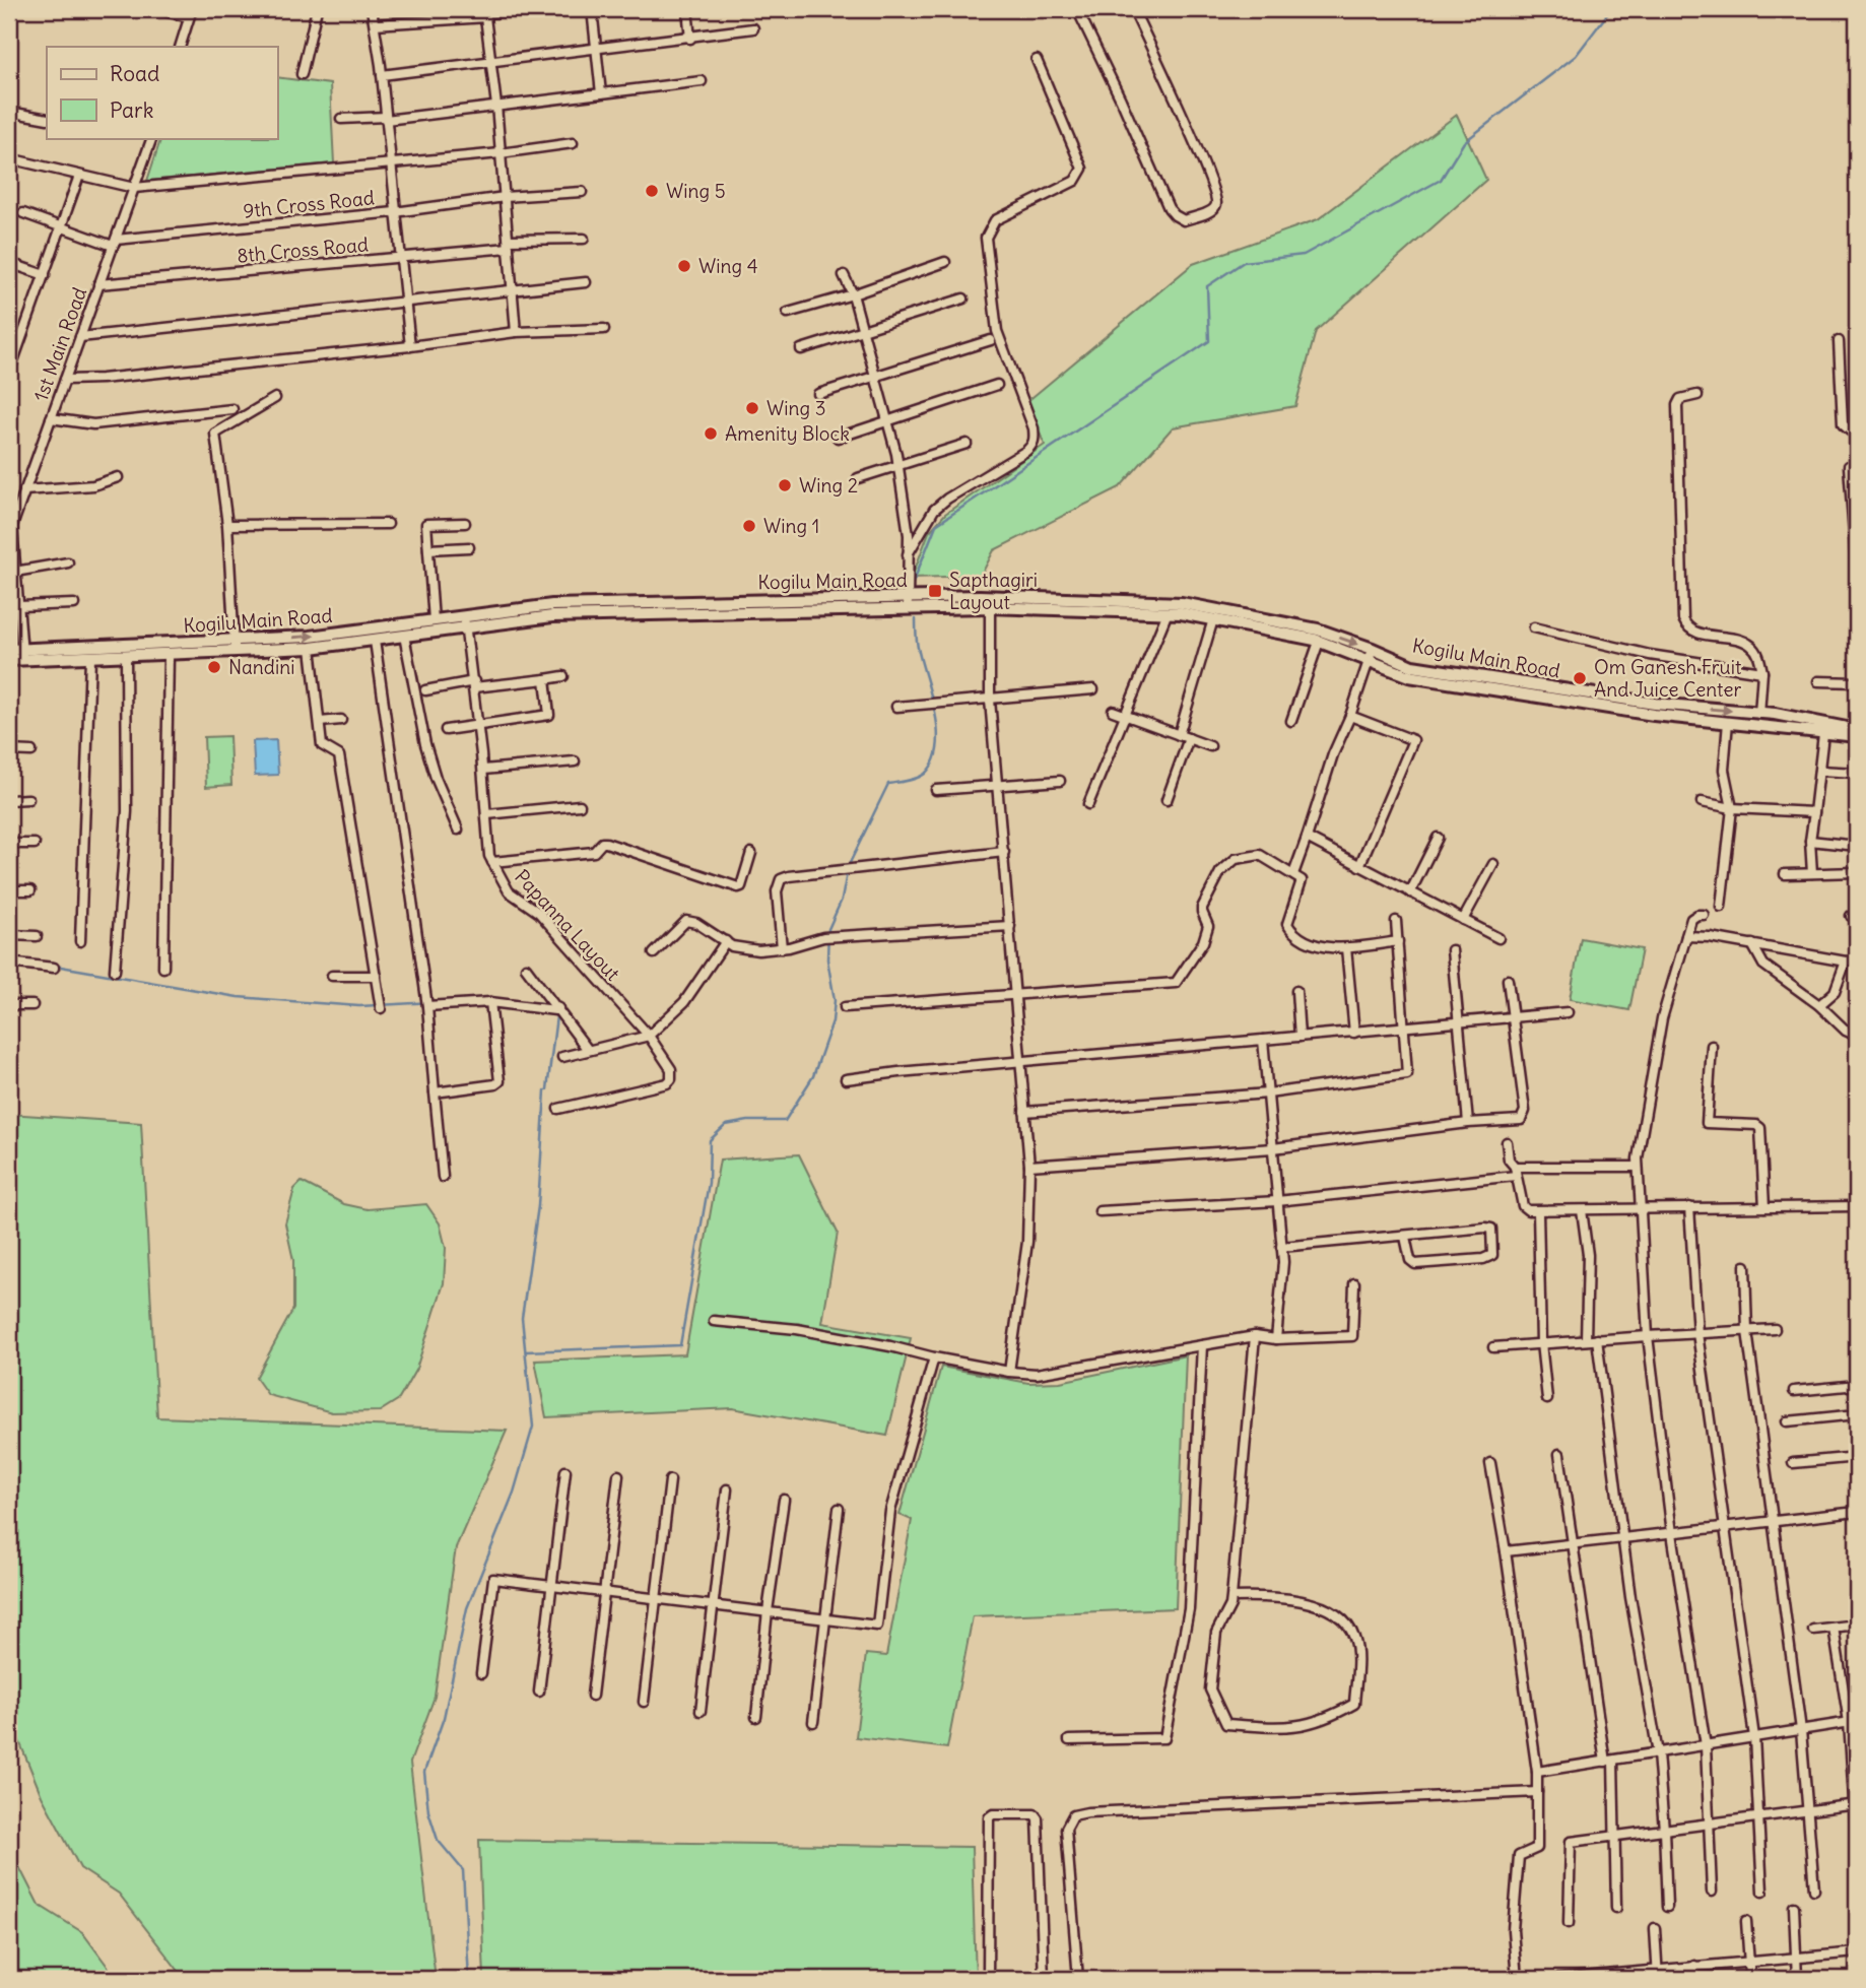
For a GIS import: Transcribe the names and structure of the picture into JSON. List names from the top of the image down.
{
  "streets": {
    "main road": ["Kogilu Main Road"],
    "street": [
      "9th Cross Road",
      "8th Cross Road",
      "1st Main Road",
      "Papanna Layout"
    ]
  },
  "crossings": [
    ["9th Cross Road", "1st Main Road"],
    ["8th Cross Road", "1st Main Road"],
    ["1st Main Road", "Kogilu Main Road"],
    ["Kogilu Main Road", "Papanna Layout"]
  ],
  "places": {
    "other": [
      "Wing 5",
      "Wing 4",
      "Wing 3",
      "Amenity Block",
      "Wing 2",
      "Wing 1",
      "Nandini",
      "Om Ganesh Fruit And Juice Center"
    ],
    "transit": ["Sapthagiri Layout"]
  },
  "legend": ["Road", "Park"]
}
